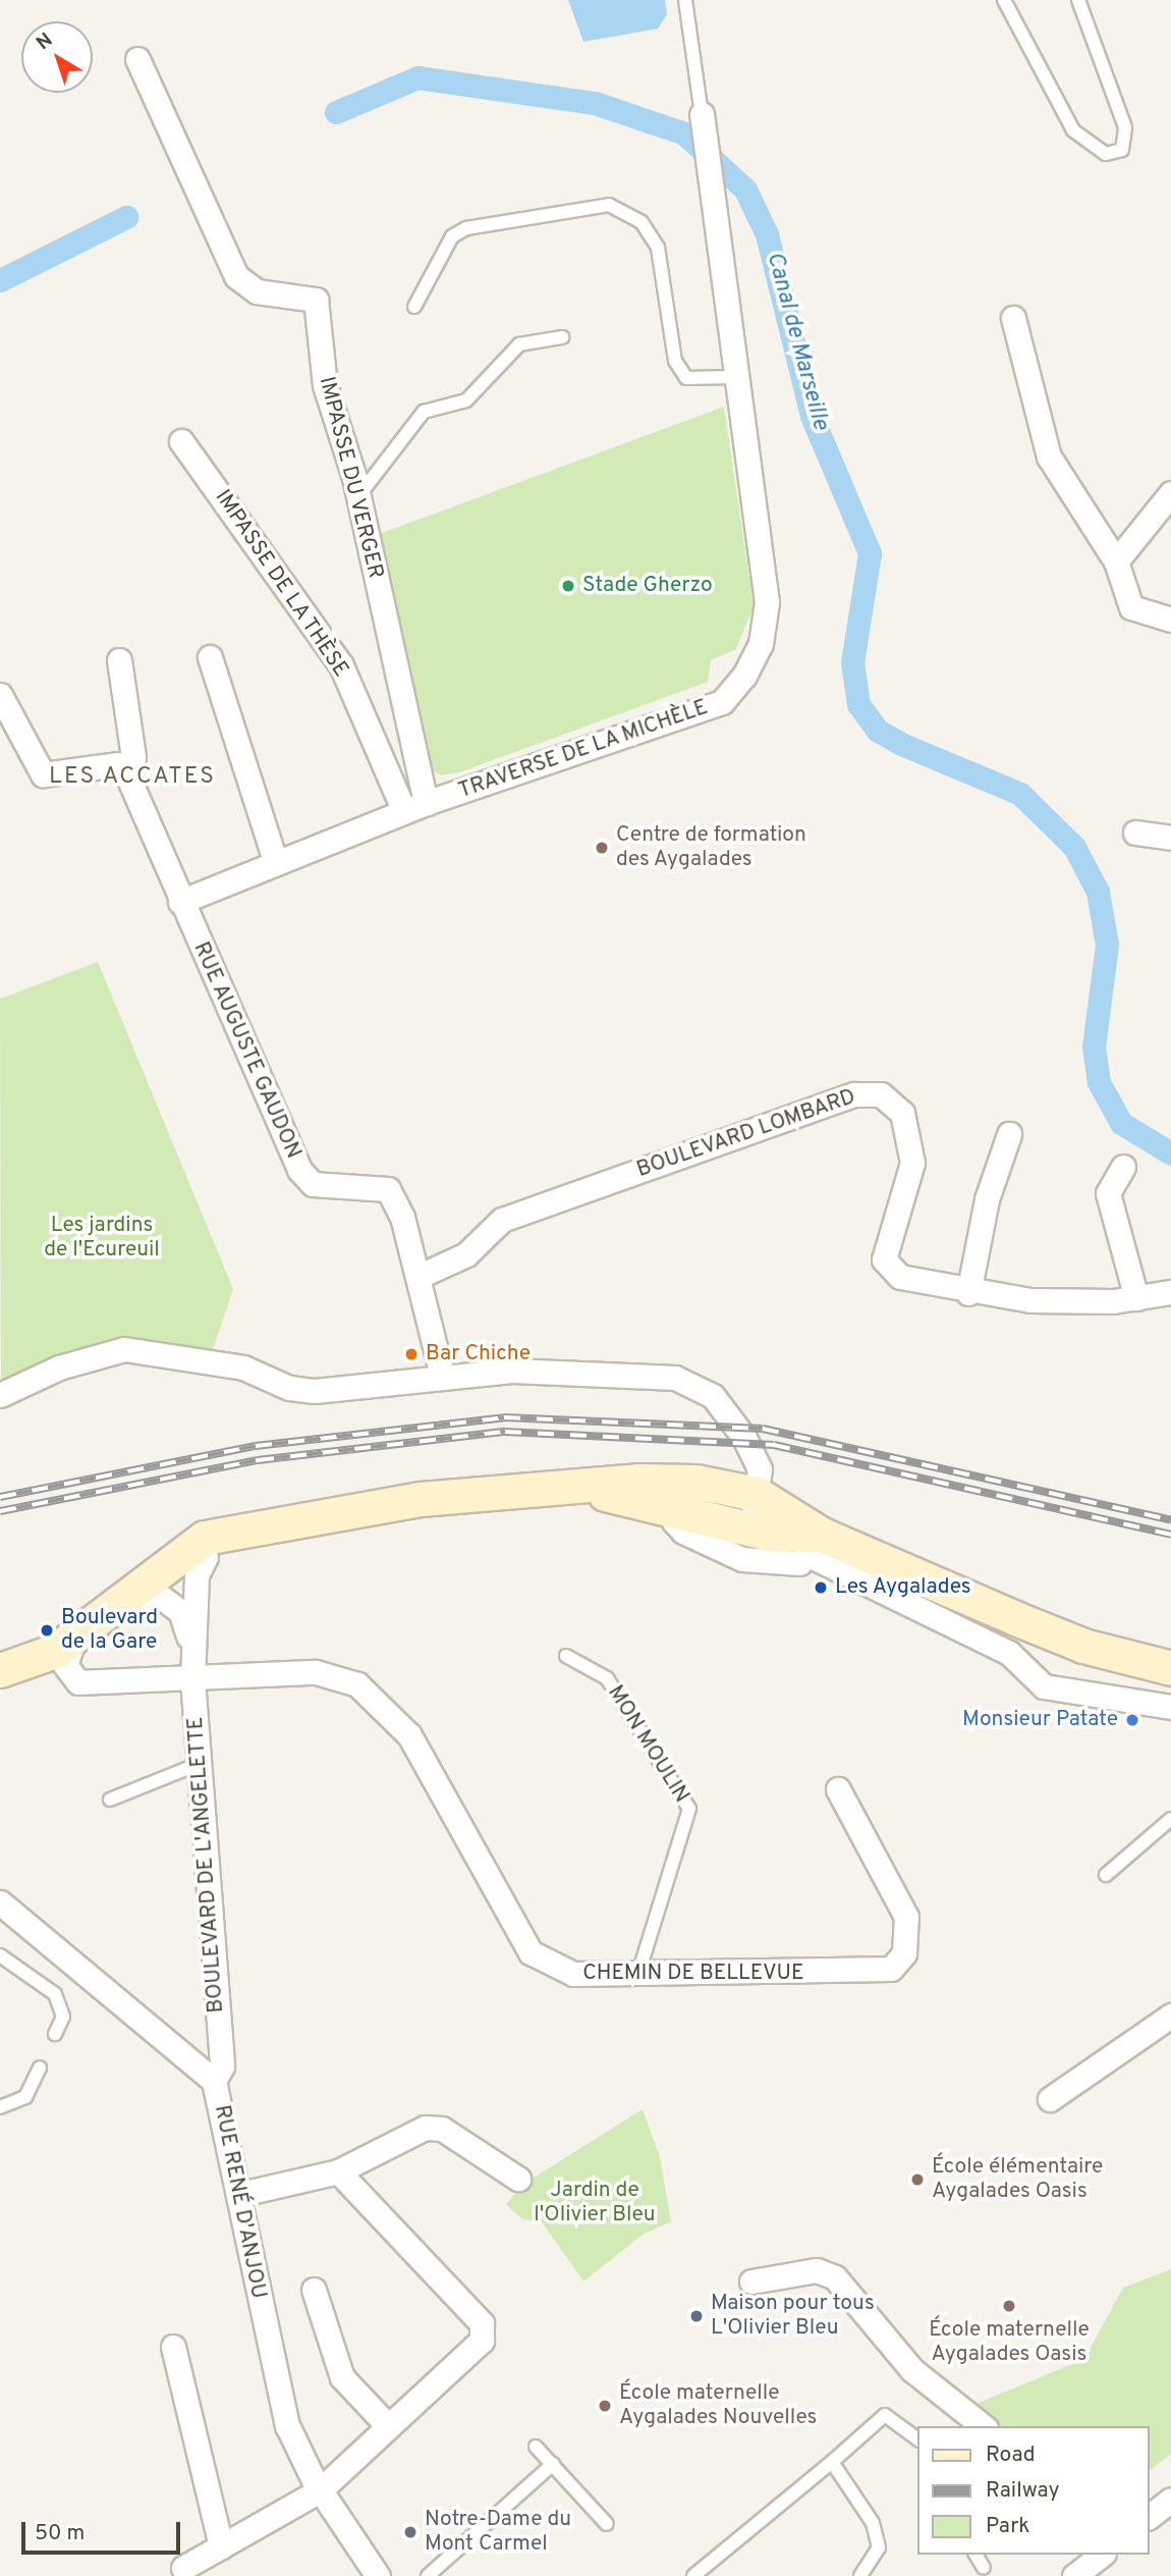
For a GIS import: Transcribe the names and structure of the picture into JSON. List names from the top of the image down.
{
  "streets": {
    "street": [
      "IMPASSE DU VERGER",
      "IMPASSE DE LA THÈSE",
      "TRAVERSE DE LA MICHÈLE",
      "RUE AUGUSTE GAUDON",
      "BOULEVARD LOMBARD",
      "BOULEVARD DE L'ANGELETTE",
      "CHEMIN DE BELLEVUE",
      "RUE RENÉ D'ANJOU"
    ],
    "lane": ["MON MOULIN"]
  },
  "crossings": [
    ["IMPASSE DU VERGER", "IMPASSE DE LA THÈSE"],
    ["IMPASSE DU VERGER", "TRAVERSE DE LA MICHÈLE"],
    ["IMPASSE DE LA THÈSE", "TRAVERSE DE LA MICHÈLE"],
    ["TRAVERSE DE LA MICHÈLE", "RUE AUGUSTE GAUDON"],
    ["RUE AUGUSTE GAUDON", "BOULEVARD LOMBARD"],
    ["MON MOULIN", "CHEMIN DE BELLEVUE"],
    ["BOULEVARD DE L'ANGELETTE", "CHEMIN DE BELLEVUE"],
    ["BOULEVARD DE L'ANGELETTE", "RUE RENÉ D'ANJOU"]
  ],
  "districts": ["LES ACCATES"],
  "water": ["Canal de Marseille"],
  "parks": ["Les jardins de l'Ecureuil", "Jardin de l'Olivier Bleu"],
  "places": [
    "Stade Gherzo",
    "Centre de formation des Aygalades",
    "Bar Chiche",
    "Les Aygalades",
    "Boulevard de la Gare",
    "Monsieur Patate",
    "École élémentaire Aygalades Oasis",
    "École maternelle Aygalades Oasis",
    "Maison pour tous L'Olivier Bleu",
    "École maternelle Aygalades Nouvelles",
    "Notre-Dame du Mont Carmel"
  ],
  "legend": ["Road", "Railway", "Park"],
  "scale_bar": "50 m",
  "north": "top left"
}
